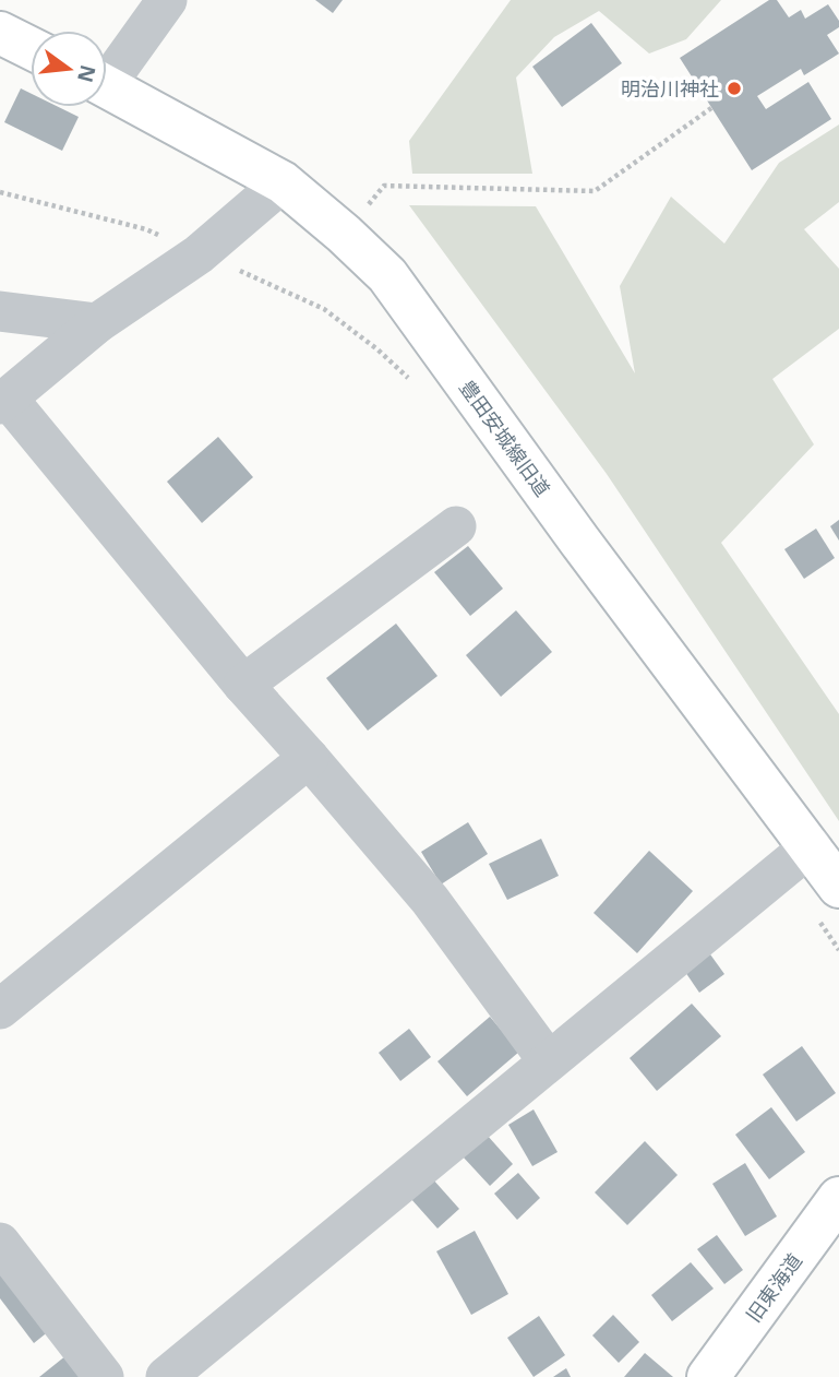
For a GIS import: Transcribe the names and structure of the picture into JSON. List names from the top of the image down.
{
  "streets": {
    "street": ["豊田安城線旧道", "旧東海道"]
  },
  "places": ["明治川神社"],
  "north": "right"
}
